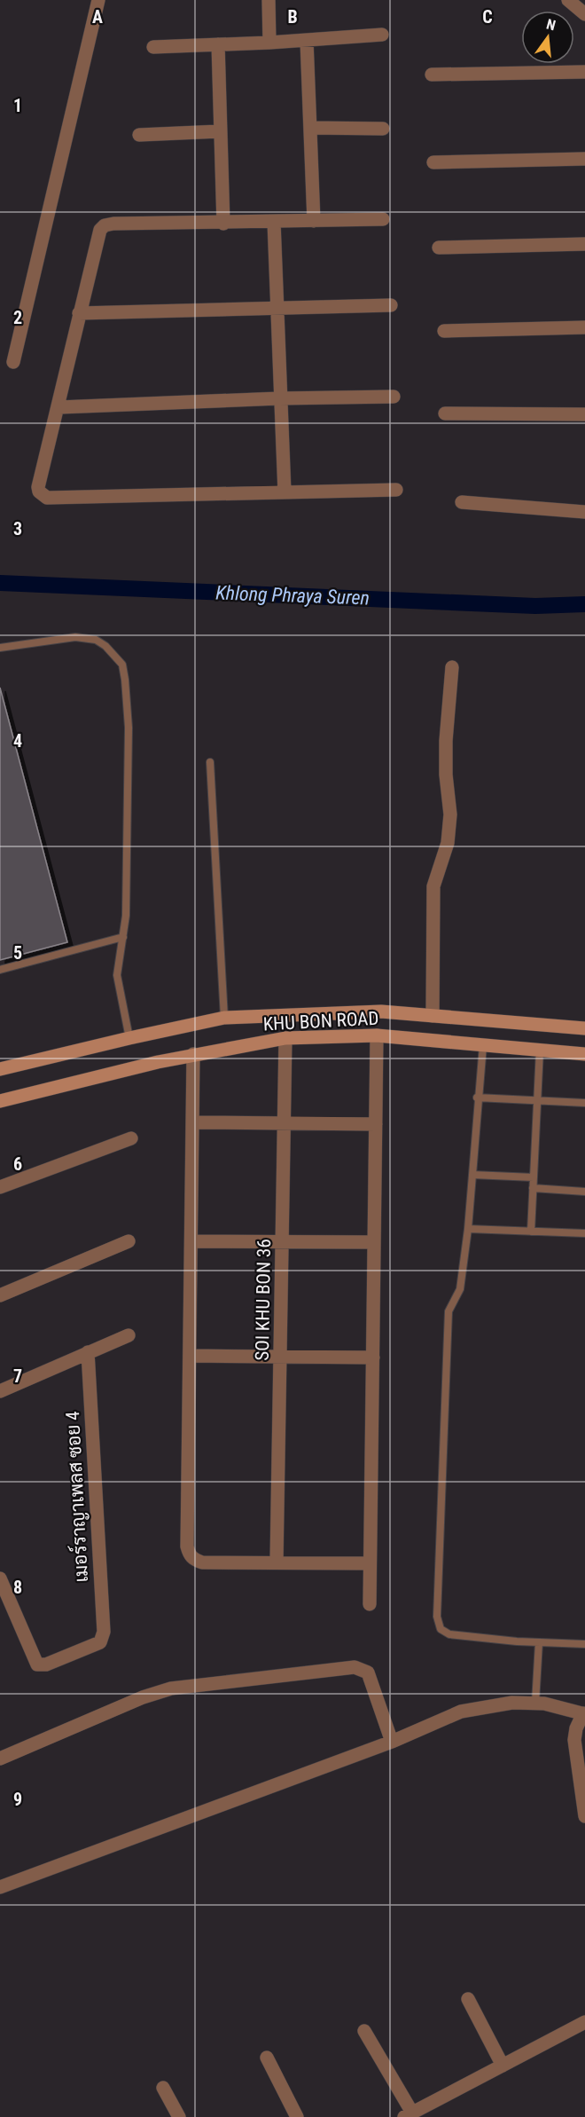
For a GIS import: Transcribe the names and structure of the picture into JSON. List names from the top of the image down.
{
  "streets": {
    "main road": ["KHU BON ROAD"],
    "street": ["SOI KHU BON 36", "เมอร์ราญาเพลส ซอย 4"]
  },
  "crossings": [
    ["KHU BON ROAD", "SOI KHU BON 36"]
  ],
  "water": ["Khlong Phraya Suren"],
  "north": "top",
  "grid": {
    "columns": ["A", "B", "C"],
    "rows": [
      "1",
      "2",
      "3",
      "4",
      "5",
      "6",
      "7",
      "8",
      "9"
    ]
  }
}
